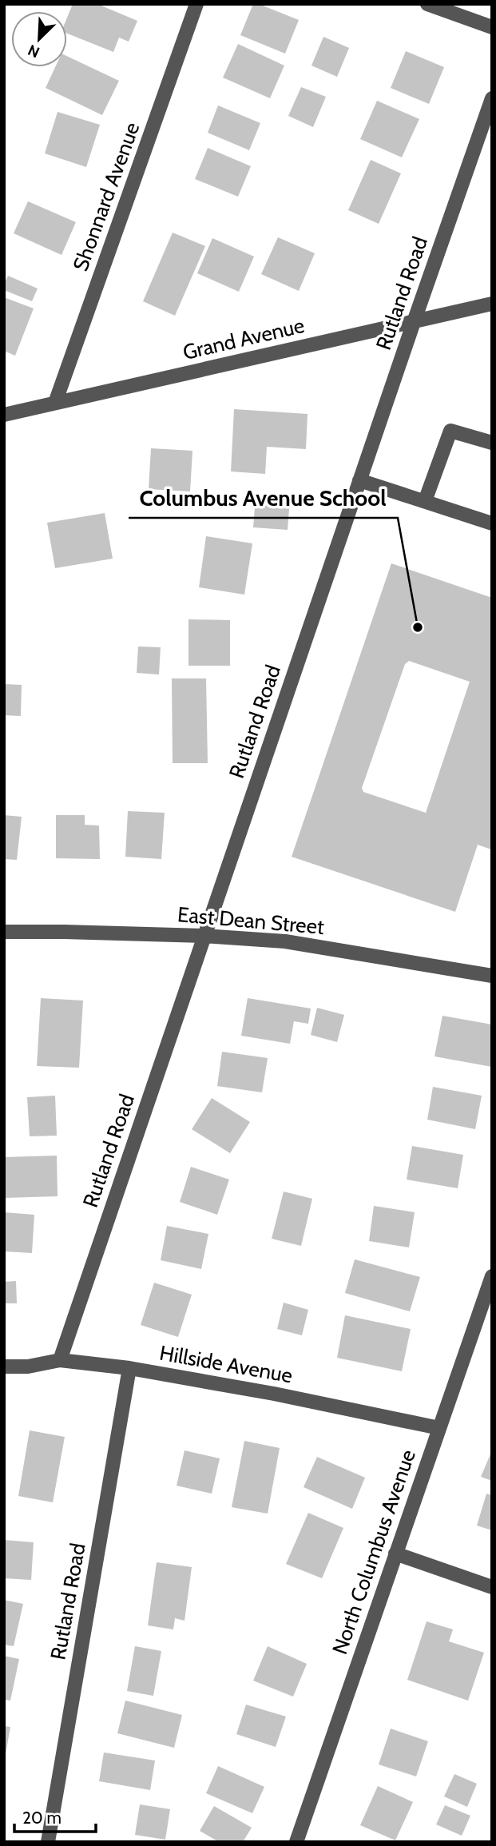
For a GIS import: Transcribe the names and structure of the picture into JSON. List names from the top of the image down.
{
  "streets": {
    "street": [
      "Shonnard Avenue",
      "Rutland Road",
      "Grand Avenue",
      "East Dean Street",
      "Hillside Avenue",
      "North Columbus Avenue"
    ]
  },
  "crossings": [
    ["Shonnard Avenue", "Grand Avenue"],
    ["Rutland Road", "Grand Avenue"],
    ["Rutland Road", "East Dean Street"],
    ["Rutland Road", "Hillside Avenue"],
    ["Hillside Avenue", "North Columbus Avenue"]
  ],
  "places": ["Columbus Avenue School"],
  "scale_bar": "20 m",
  "north": "bottom left"
}
